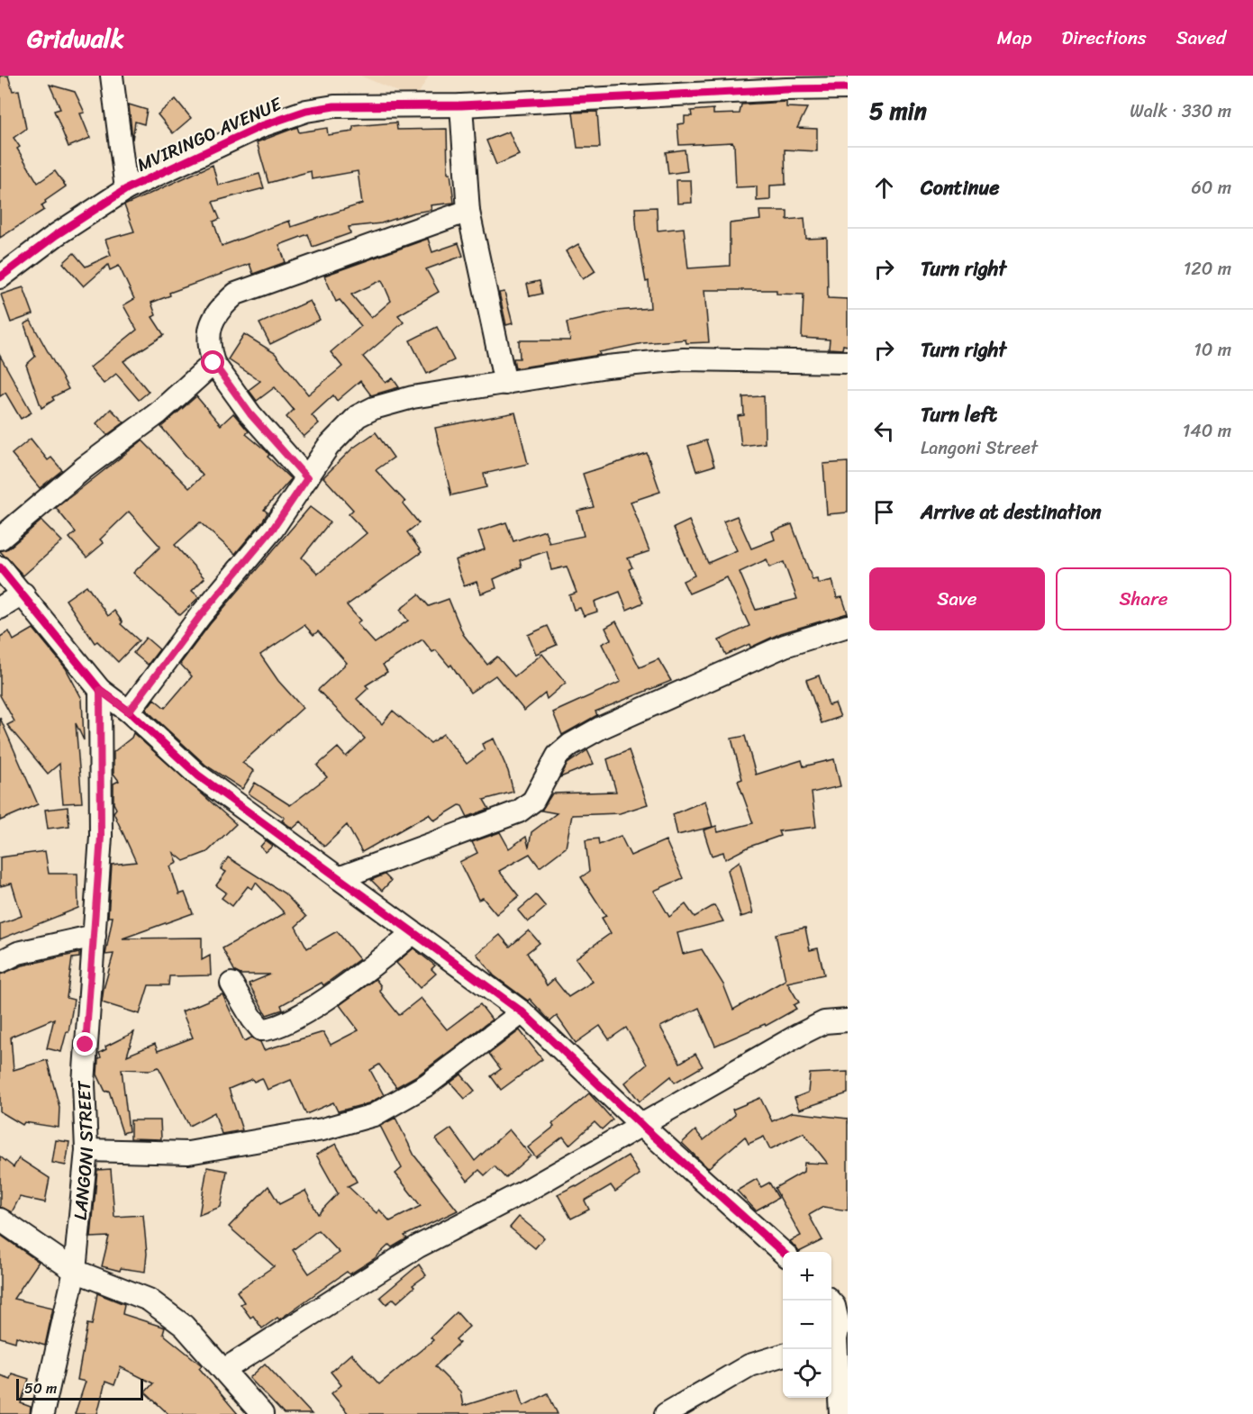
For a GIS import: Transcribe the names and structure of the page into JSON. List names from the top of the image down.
{
  "streets": {
    "street": ["MVIRINGO AVENUE", "LANGONI STREET"]
  },
  "scale_bar": "50 m",
  "page": {
    "header": "Gridwalk",
    "nav": ["Map", "Directions", "Saved"],
    "heading": ["5 min", "Walk · 330 m"],
    "list": [
      ["Continue", "60 m"],
      ["Turn right", "120 m"],
      ["Turn right", "10 m"],
      ["Turn left", "Langoni Street", "140 m"],
      "Arrive at destination"
    ],
    "buttons": ["Save", "Share"],
    "map_buttons": ["+", "−"],
    "scale": "50 m"
  }
}
